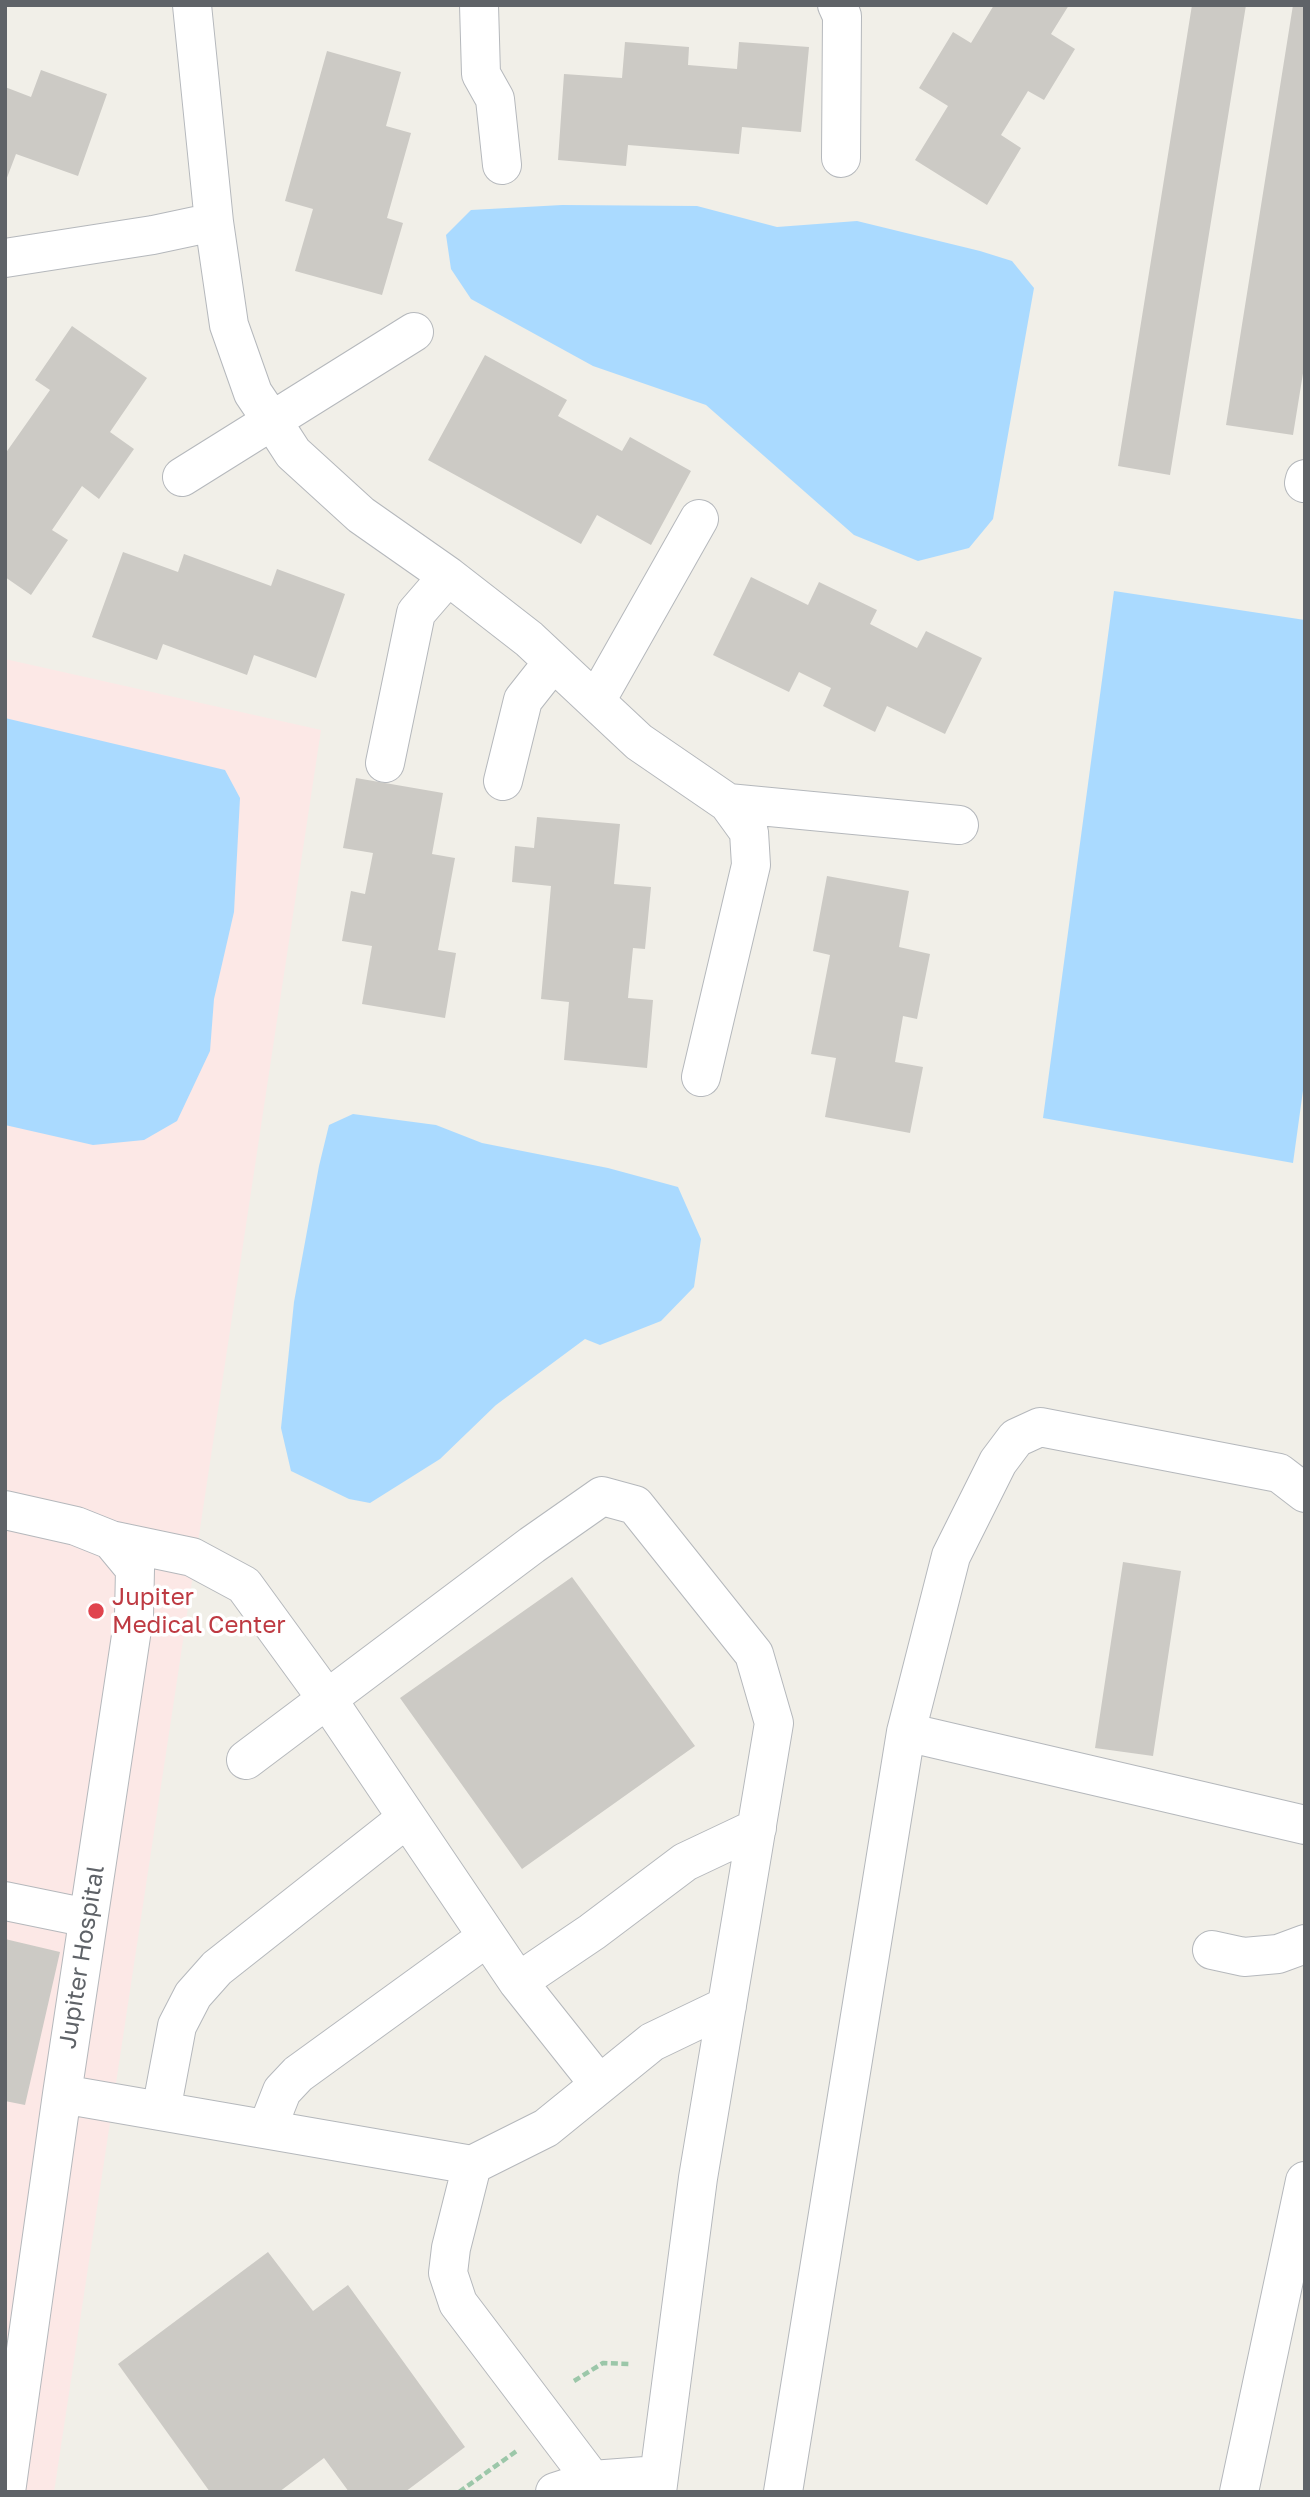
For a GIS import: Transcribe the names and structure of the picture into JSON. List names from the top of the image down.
{
  "streets": {
    "lane": ["Jupiter Hospital"]
  },
  "places": ["Jupiter Medical Center"]
}
